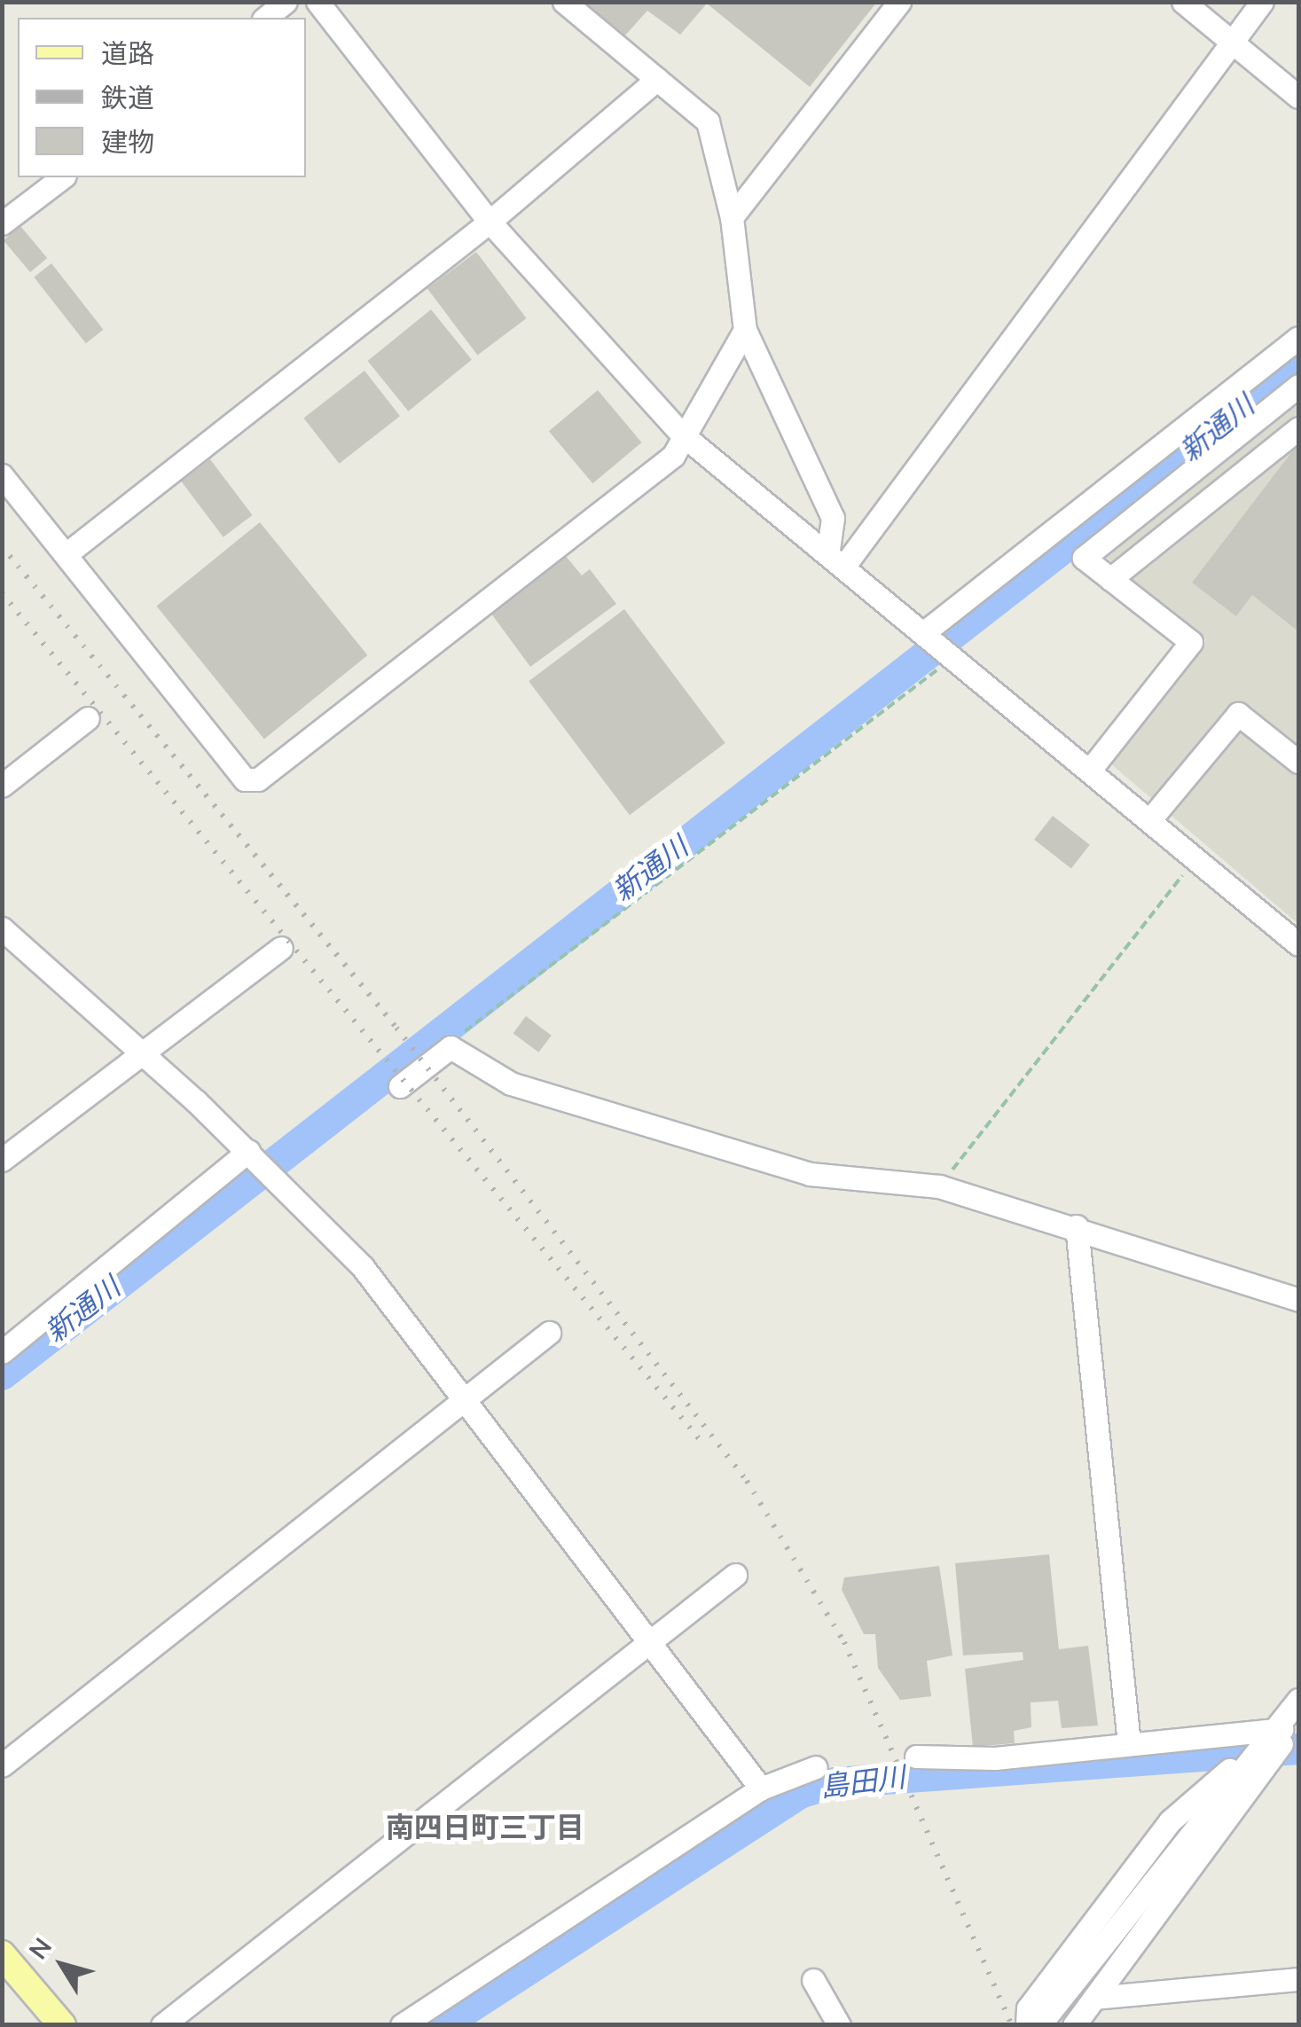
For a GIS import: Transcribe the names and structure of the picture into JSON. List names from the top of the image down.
{
  "districts": ["南四日町三丁目"],
  "water": ["新通川", "島田川"],
  "legend": ["道路", "鉄道", "建物"],
  "north": "top left"
}
